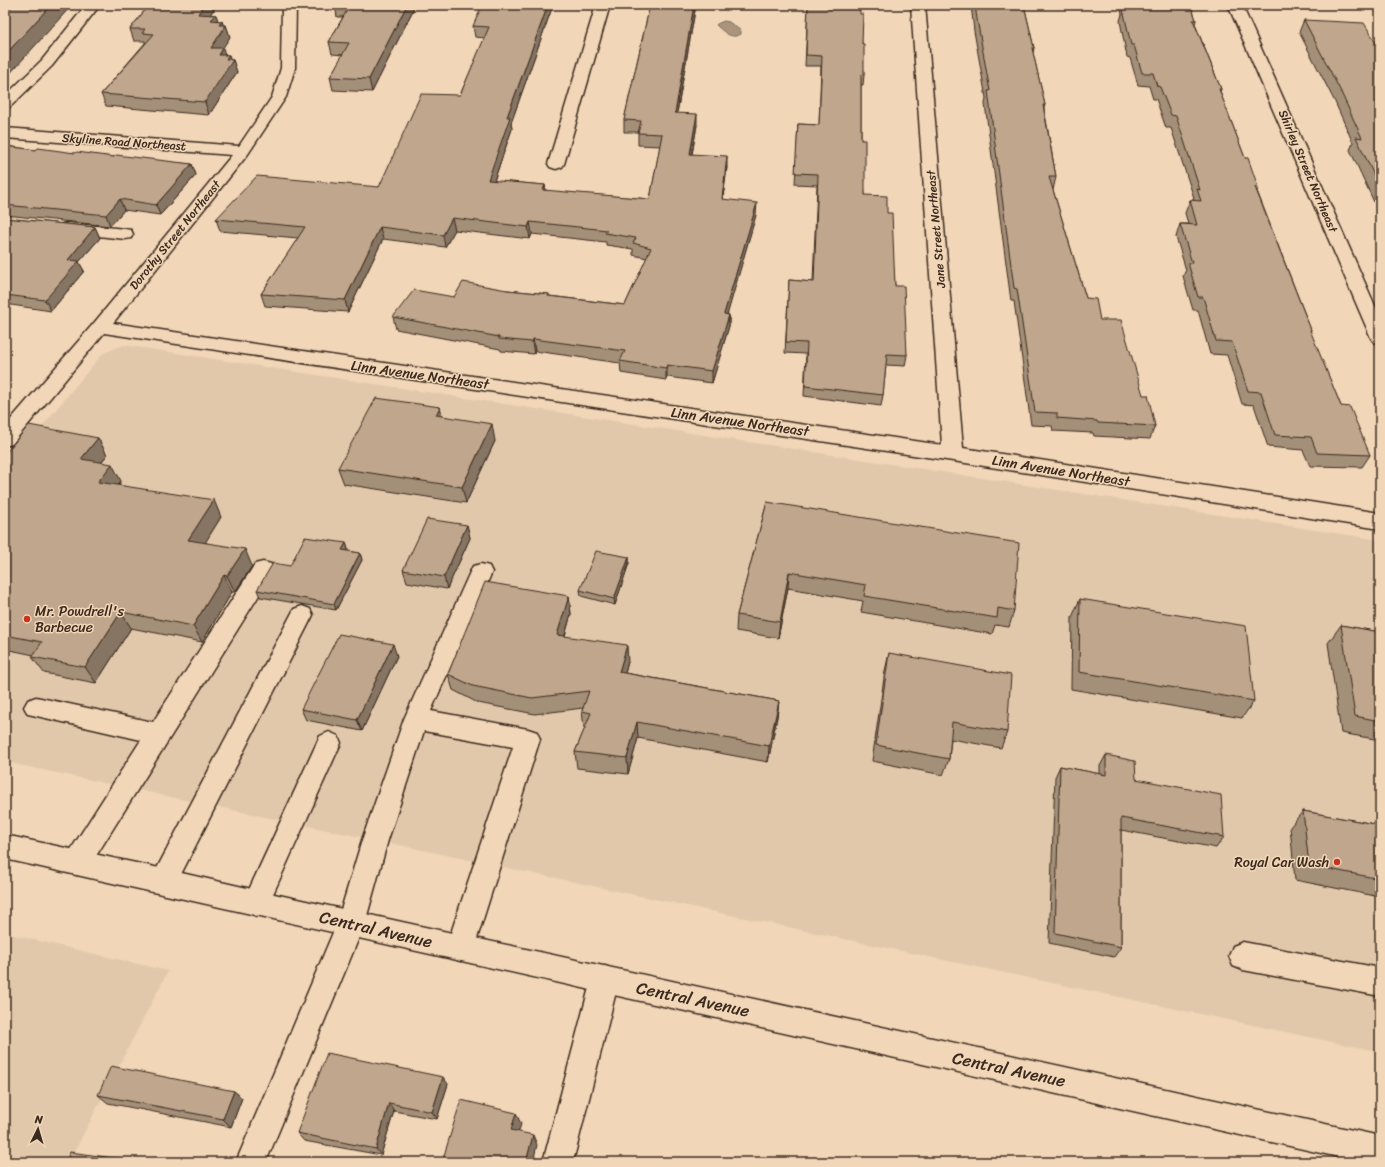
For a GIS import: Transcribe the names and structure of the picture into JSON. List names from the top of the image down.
{
  "streets": {
    "street": [
      "Skyline Road Northeast",
      "Shirley Street Northeast",
      "Jane Street Northeast",
      "Dorothy Street Northeast",
      "Linn Avenue Northeast",
      "Central Avenue"
    ]
  },
  "crossings": [
    ["Skyline Road Northeast", "Dorothy Street Northeast"],
    ["Jane Street Northeast", "Linn Avenue Northeast"],
    ["Dorothy Street Northeast", "Linn Avenue Northeast"]
  ],
  "places": ["Mr. Powdrell's Barbecue", "Royal Car Wash"],
  "north": "top"
}
